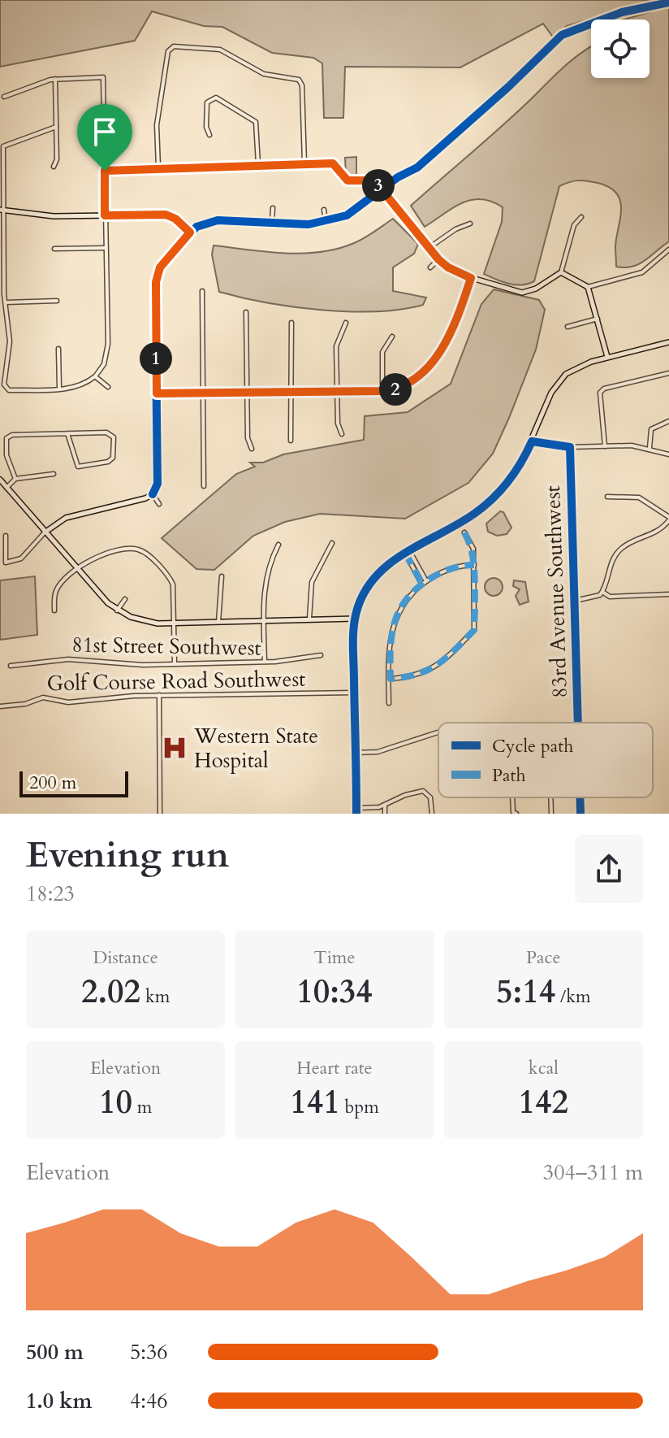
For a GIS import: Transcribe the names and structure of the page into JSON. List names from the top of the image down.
{
  "streets": {
    "street": ["83rd Avenue Southwest", "81st Street Southwest", "Golf Course Road Southwest"]
  },
  "places": {
    "hospital": ["Western State Hospital"]
  },
  "legend": ["Cycle path", "Path"],
  "scale_bar": "200 m",
  "page": {
    "pins": ["3", "1", "2"],
    "scale": "200 m",
    "heading": ["Evening run", "18:23"],
    "stats": [
      ["Distance", "2.02 km"],
      ["Time", "10:34"],
      ["Pace", "5:14 /km"],
      ["Elevation", "10 m"],
      ["Heart rate", "141 bpm"],
      ["kcal", "142"]
    ],
    "chart": ["Elevation", "304–311 m"],
    "list": [
      {
        "name": "500 m",
        "note": "5:36"
      },
      {
        "name": "1.0 km",
        "note": "4:46"
      }
    ]
  }
}
